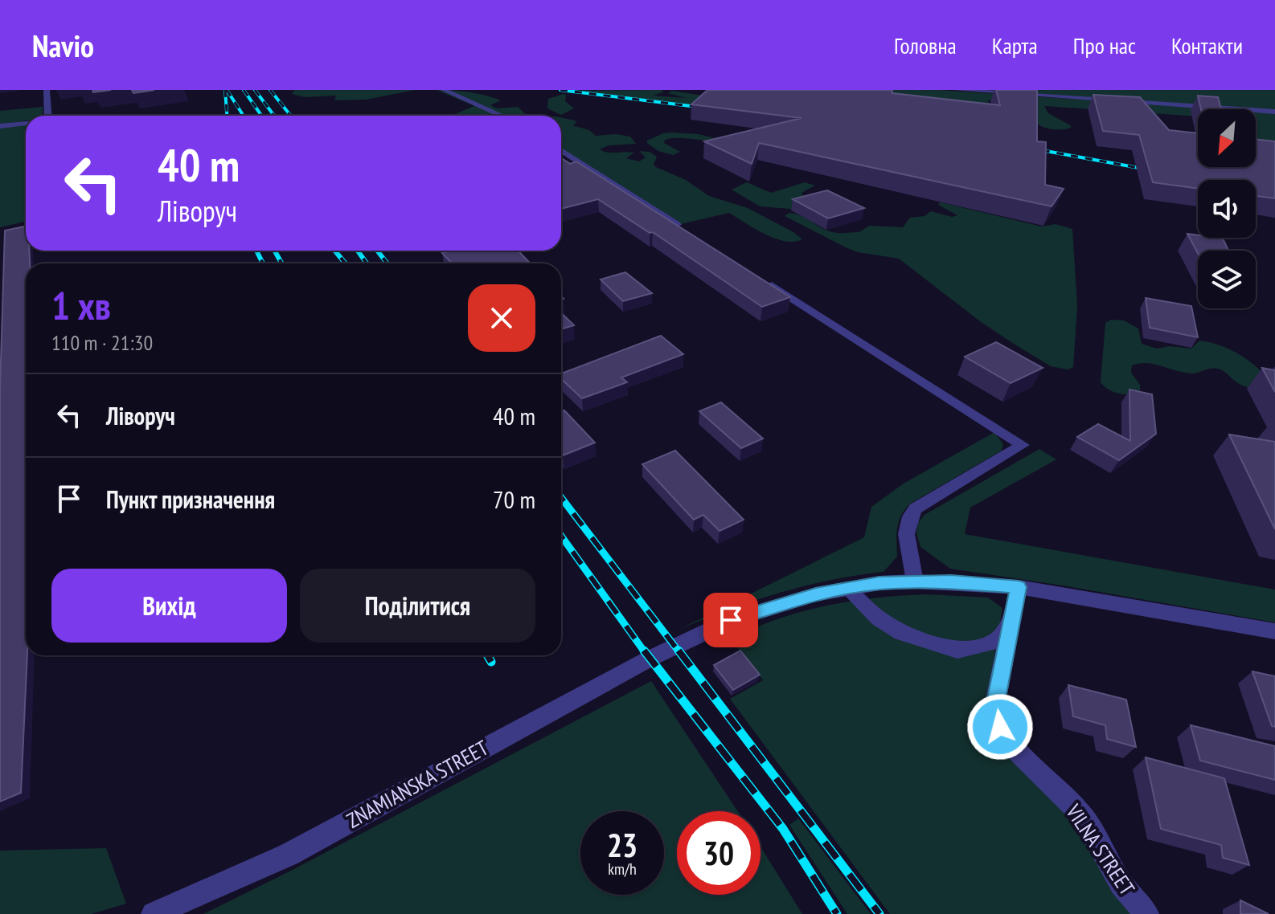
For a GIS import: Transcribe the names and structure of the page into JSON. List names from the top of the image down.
{
  "streets": {
    "street": ["ZNAMIANSKA STREET", "VILNA STREET"]
  },
  "crossings": [
    ["ZNAMIANSKA STREET", "VILNA STREET"]
  ],
  "north": "bottom left",
  "page": {
    "header": "Navio",
    "nav": [
      "Головна",
      "Карта",
      "Про нас",
      "Контакти"
    ],
    "turn": ["40 m", "Ліворуч"],
    "heading": ["1 хв", "110 m · 21:30"],
    "list": [
      {
        "name": "Ліворуч",
        "value": "40 m"
      },
      {
        "name": "Пункт призначення",
        "value": "70 m"
      }
    ],
    "buttons": ["Вихід", "Поділитися"],
    "speed": "23 km/h",
    "limit": "30"
  }
}
